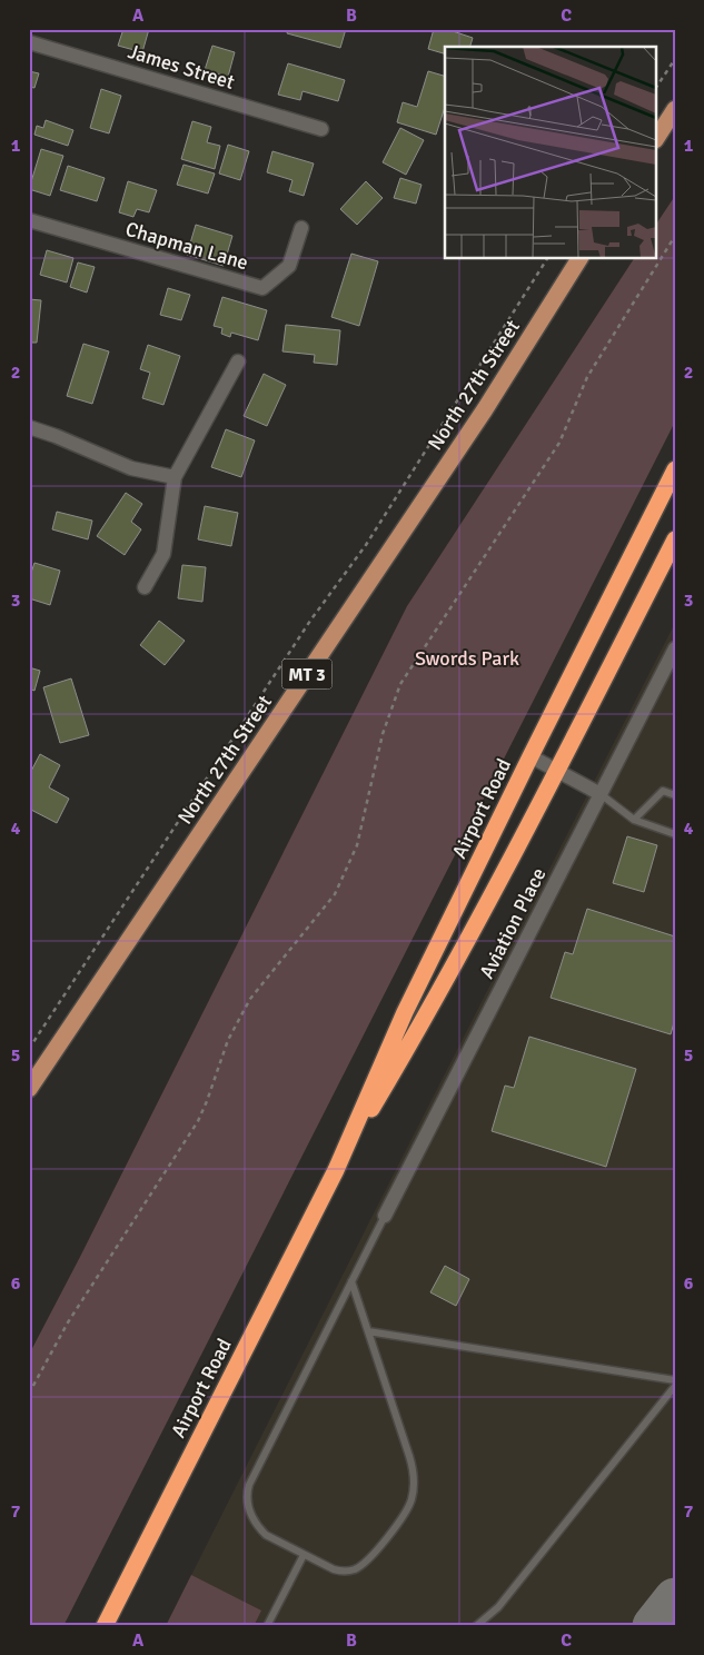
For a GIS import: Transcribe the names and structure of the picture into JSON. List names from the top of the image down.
{
  "streets": {
    "highway": ["Airport Road"],
    "main road": ["North 27th Street", "MT 3"],
    "street": ["James Street", "Chapman Lane", "Aviation Place"]
  },
  "parks": ["Swords Park"],
  "grid": {
    "columns": ["A", "B", "C"],
    "rows": [
      "1",
      "2",
      "3",
      "4",
      "5",
      "6",
      "7"
    ]
  }
}
